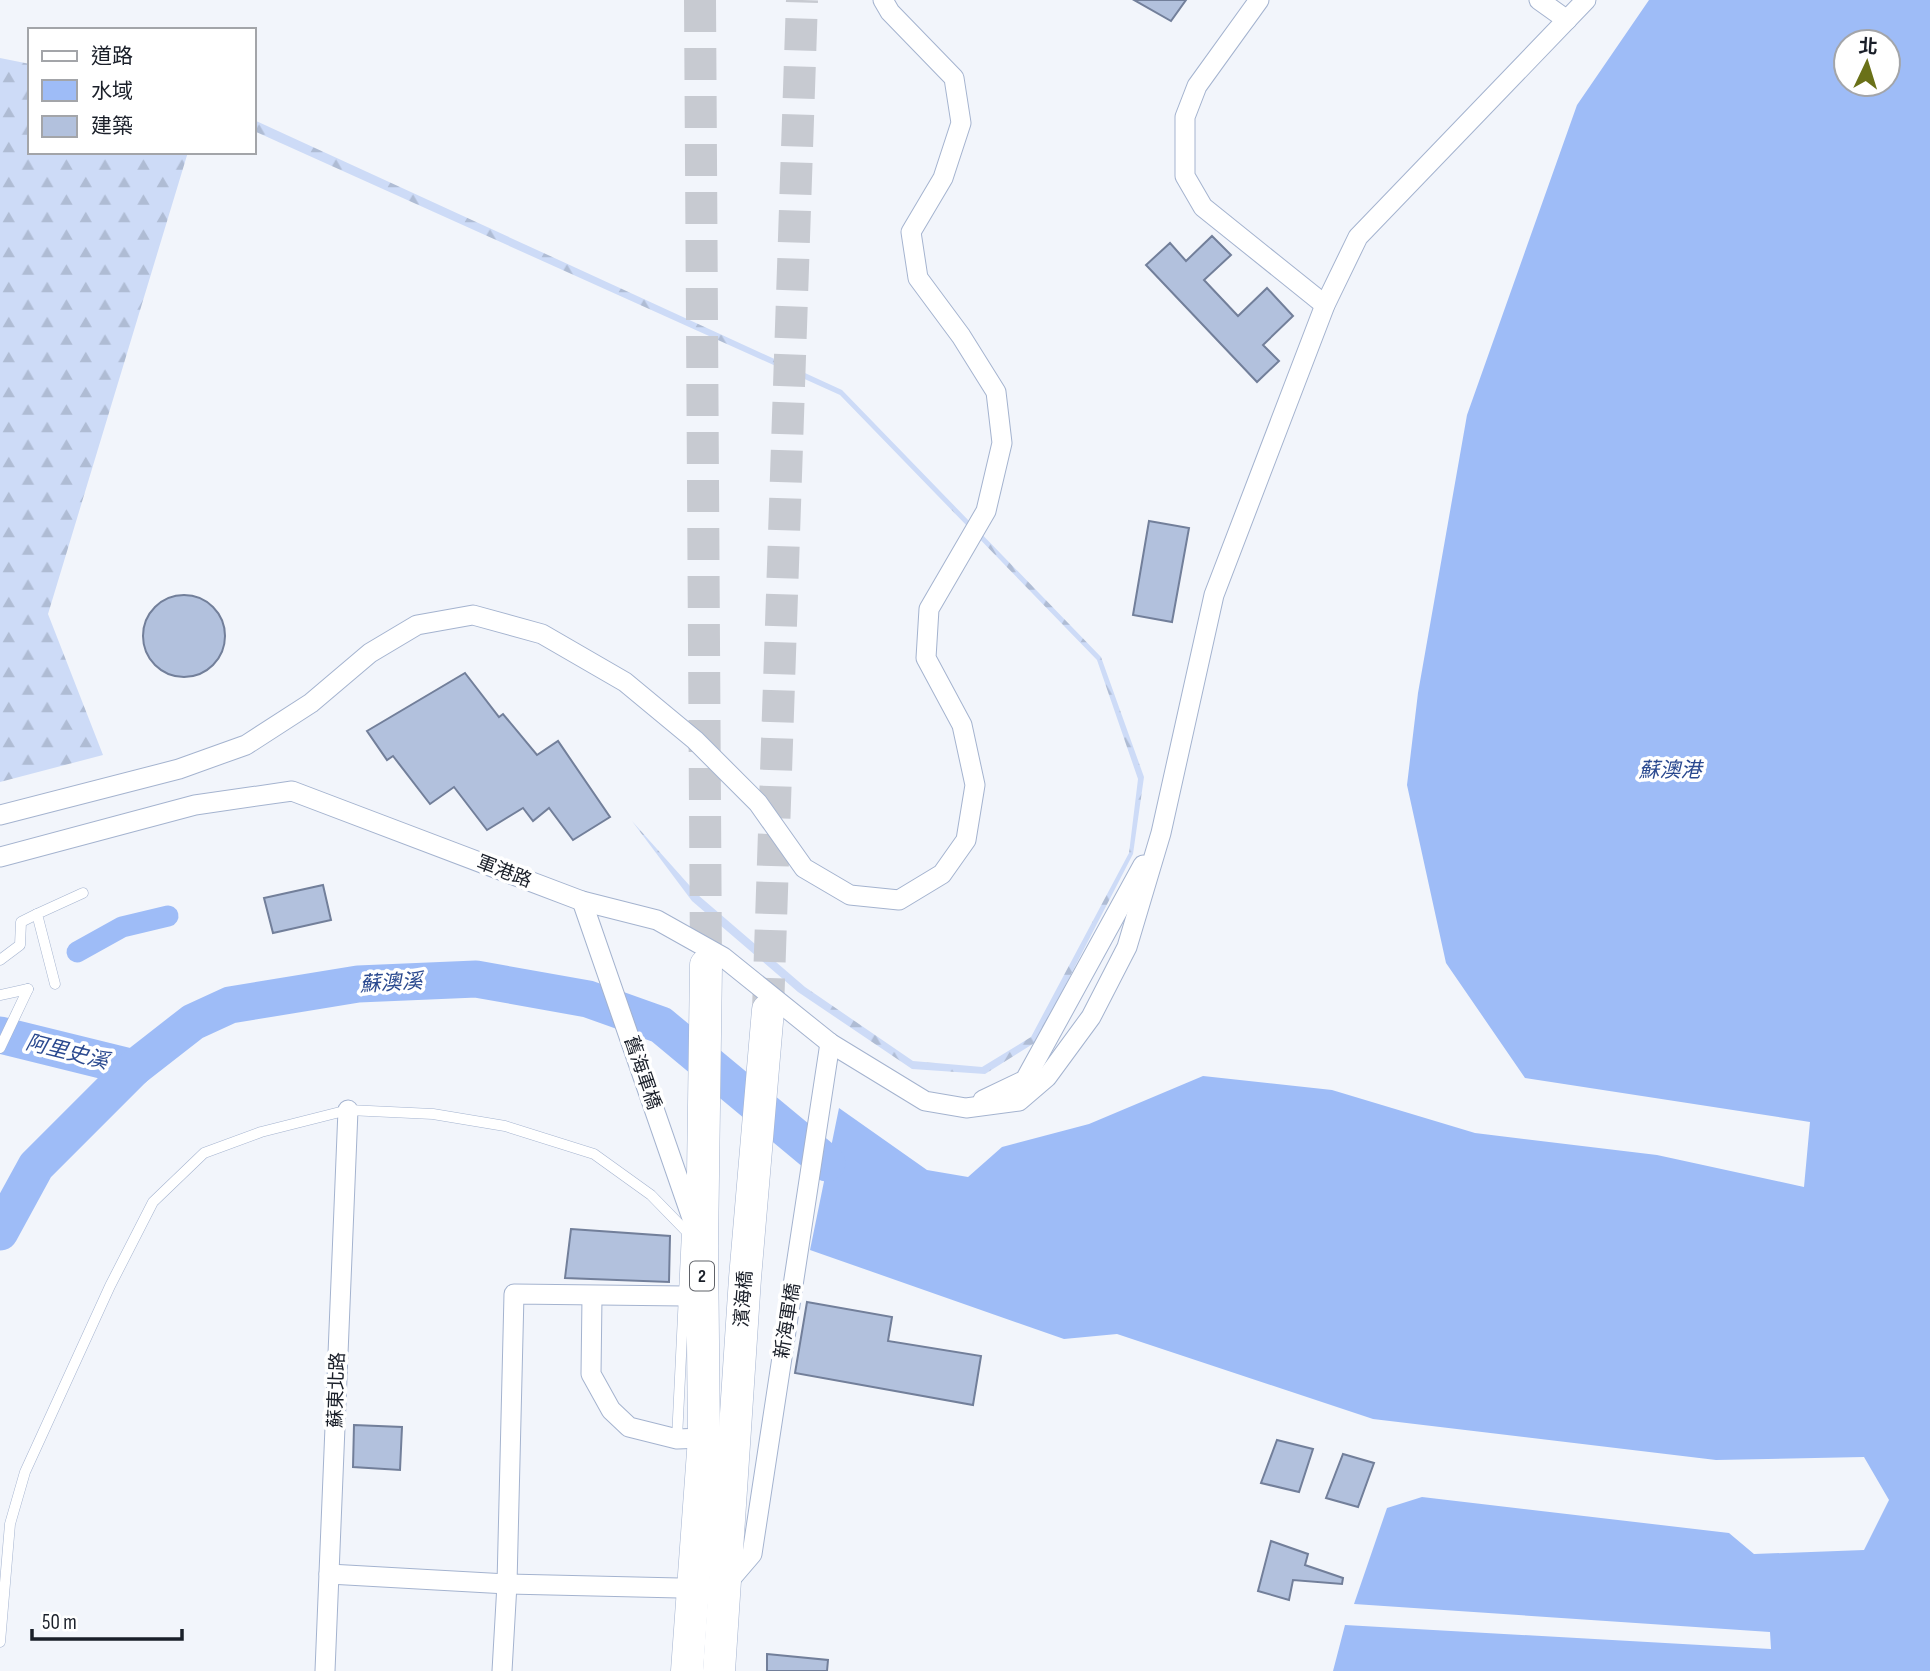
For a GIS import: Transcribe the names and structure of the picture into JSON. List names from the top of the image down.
{
  "streets": {
    "main road": ["2", "濱海橋"],
    "street": [
      "軍港路",
      "舊海軍橋",
      "新海軍橋",
      "蘇東北路"
    ]
  },
  "crossings": [
    ["軍港路", "舊海軍橋"],
    ["軍港路", "新海軍橋"],
    ["舊海軍橋", "2"],
    ["2", "濱海橋"],
    ["2", "新海軍橋"],
    ["濱海橋", "新海軍橋"]
  ],
  "water": ["蘇澳港", "蘇澳溪", "阿里史溪"],
  "legend": ["道路", "水域", "建築"],
  "scale_bar": "50 m",
  "north": "top"
}
